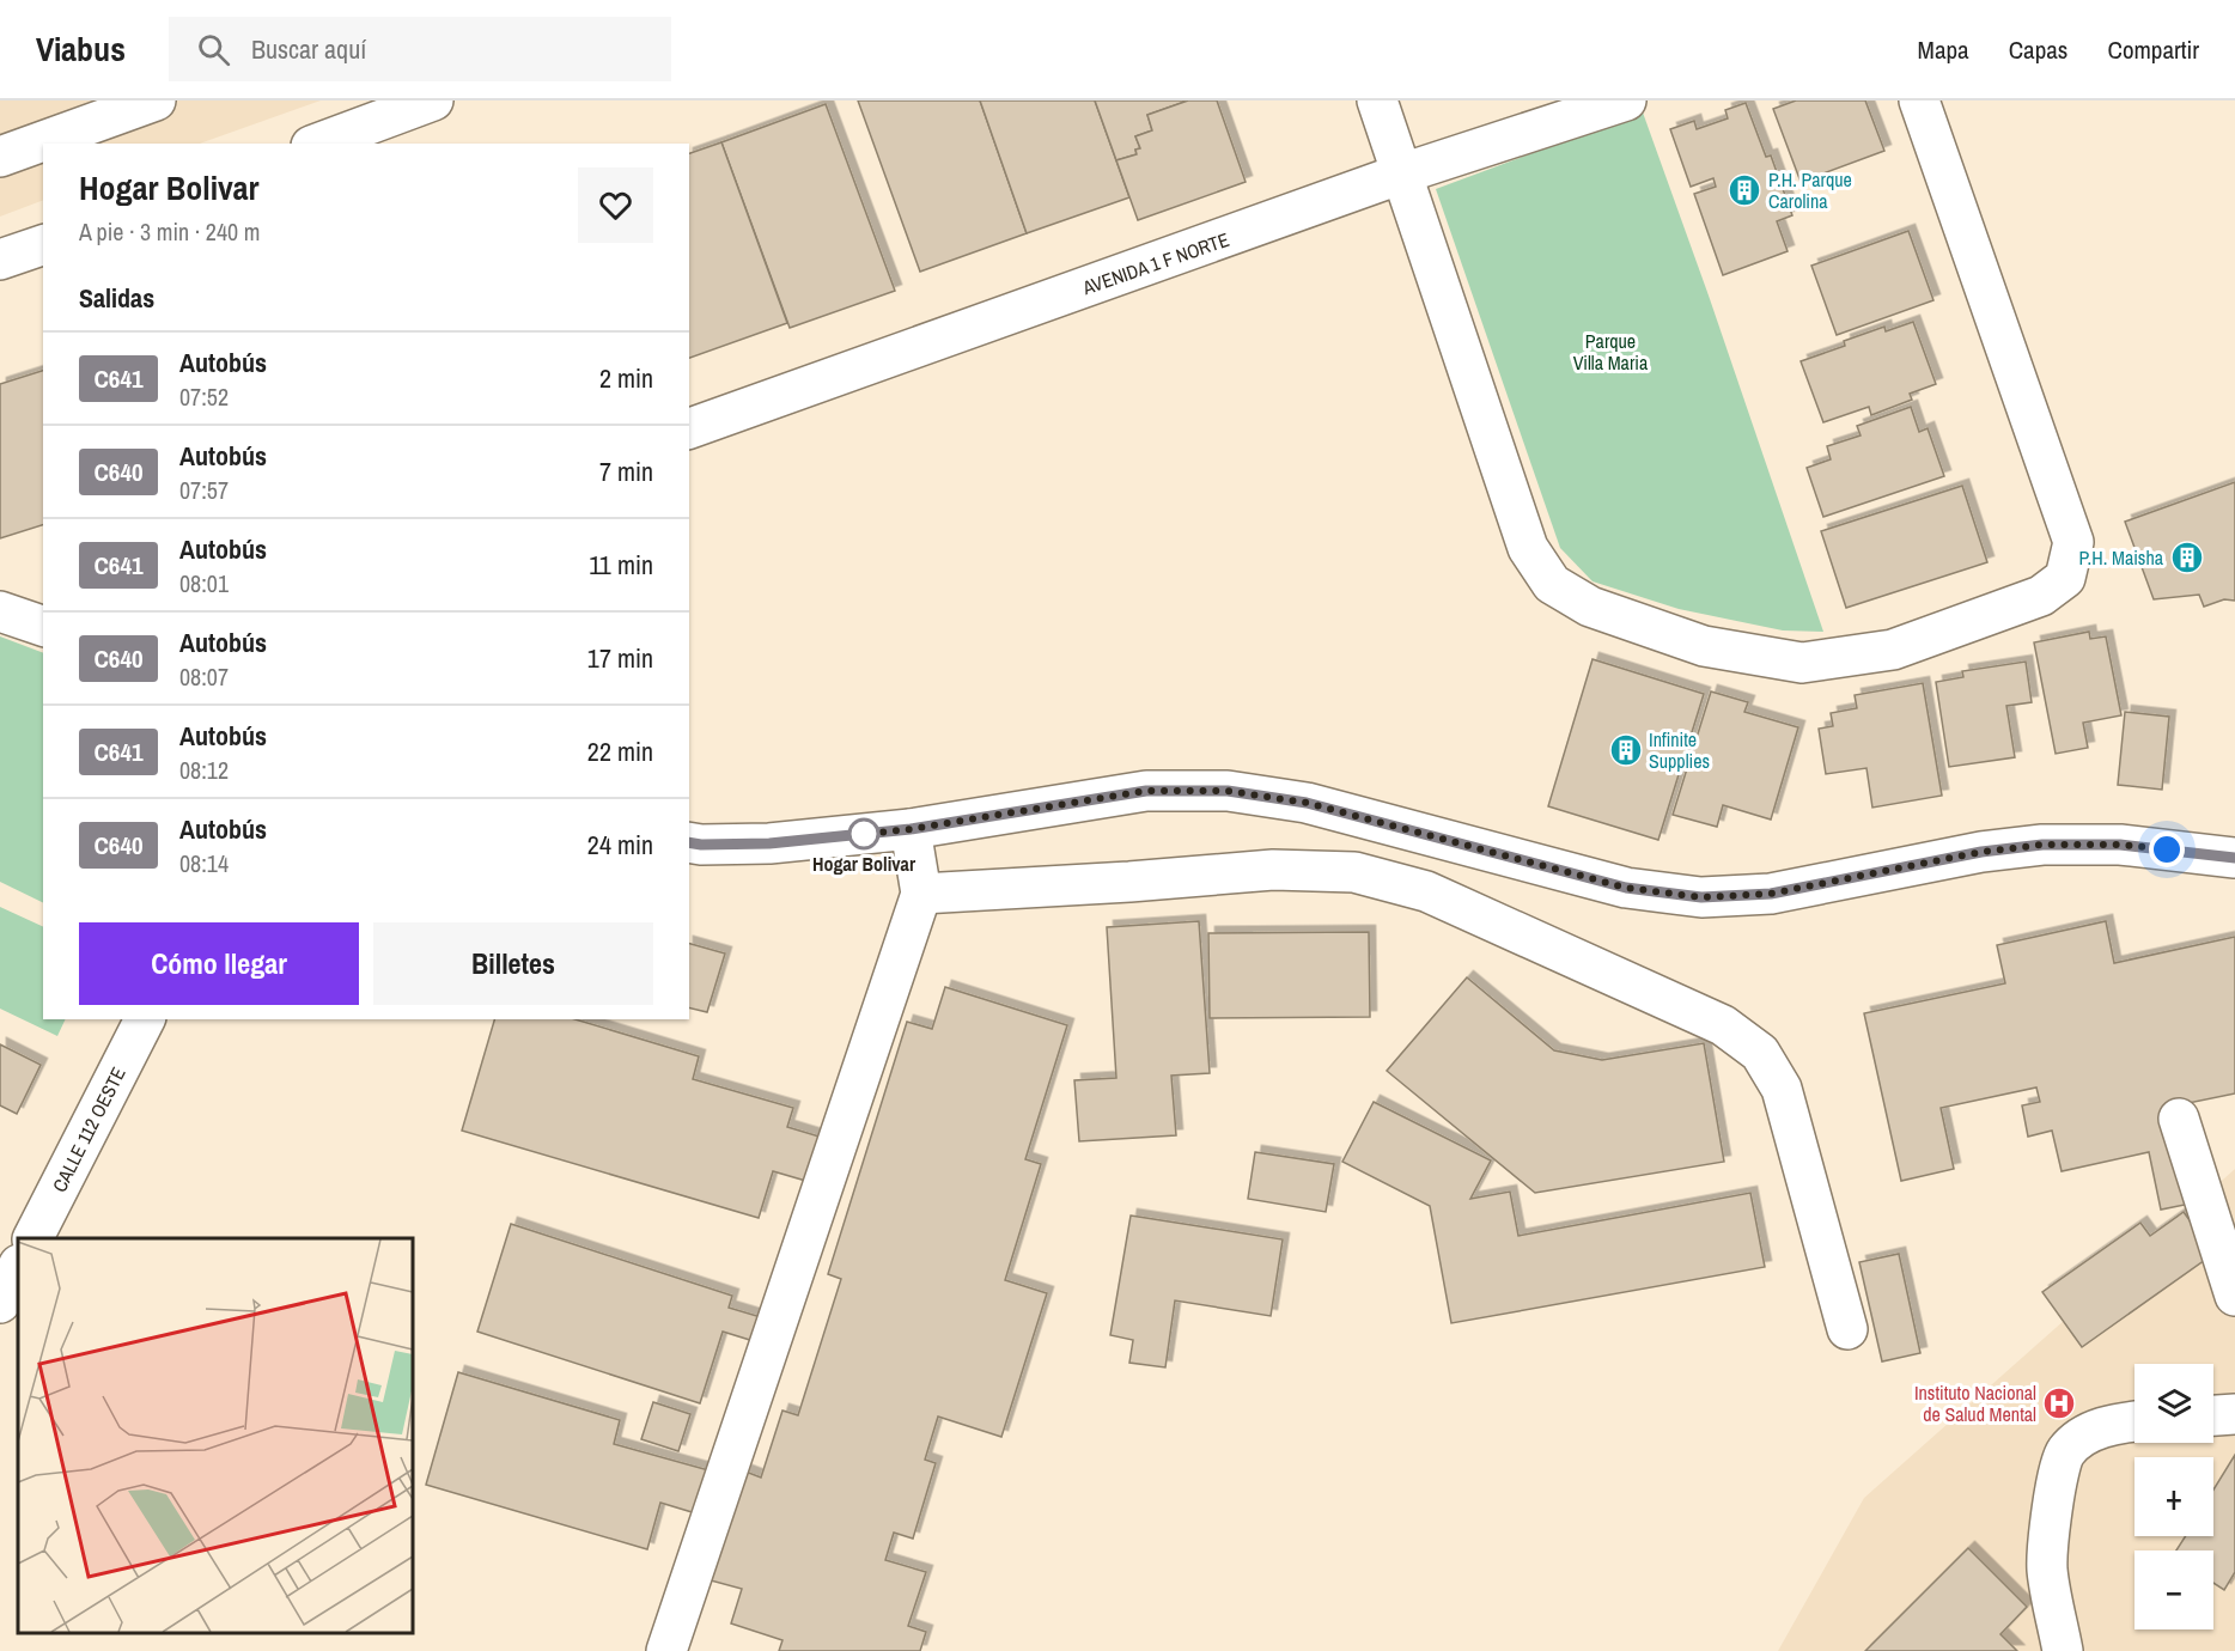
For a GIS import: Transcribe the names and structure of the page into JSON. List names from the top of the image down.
{
  "streets": {
    "street": ["AVENIDA 1 F NORTE", "CALLE 112 OESTE"]
  },
  "parks": ["Parque Villa Maria"],
  "places": {
    "building": ["P.H. Parque Carolina", "P.H. Maisha", "Infinite Supplies"],
    "other": ["Hogar Bolivar"],
    "hospital": ["Instituto Nacional de Salud Mental"]
  },
  "lines": ["bus line C641"],
  "page": {
    "header": "Viabus",
    "search": "Buscar aquí",
    "nav": ["Mapa", "Capas", "Compartir"],
    "heading": [
      ["Hogar Bolivar", "A pie · 3 min · 240 m"],
      "Salidas"
    ],
    "list": [
      {
        "mark": "C641",
        "name": "Autobús",
        "note": "07:52",
        "value": "2 min"
      },
      {
        "mark": "C640",
        "name": "Autobús",
        "note": "07:57",
        "value": "7 min"
      },
      {
        "mark": "C641",
        "name": "Autobús",
        "note": "08:01",
        "value": "11 min"
      },
      {
        "mark": "C640",
        "name": "Autobús",
        "note": "08:07",
        "value": "17 min"
      },
      {
        "mark": "C641",
        "name": "Autobús",
        "note": "08:12",
        "value": "22 min"
      },
      {
        "mark": "C640",
        "name": "Autobús",
        "note": "08:14",
        "value": "24 min"
      }
    ],
    "buttons": ["Cómo llegar", "Billetes"],
    "map_buttons": ["+", "−"]
  }
}
